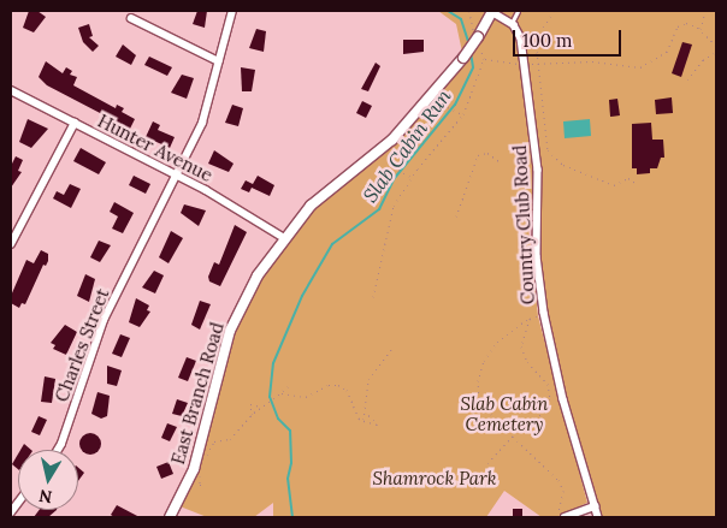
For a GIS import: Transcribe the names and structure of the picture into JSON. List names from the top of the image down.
{
  "streets": {
    "main road": ["East Branch Road"],
    "street": ["Hunter Avenue", "Country Club Road", "Charles Street"]
  },
  "crossings": [
    ["Hunter Avenue", "Charles Street"],
    ["Hunter Avenue", "East Branch Road"]
  ],
  "water": ["Slab Cabin Run"],
  "parks": ["Slab Cabin Cemetery", "Shamrock Park"],
  "scale_bar": "100 m",
  "north": "bottom"
}
